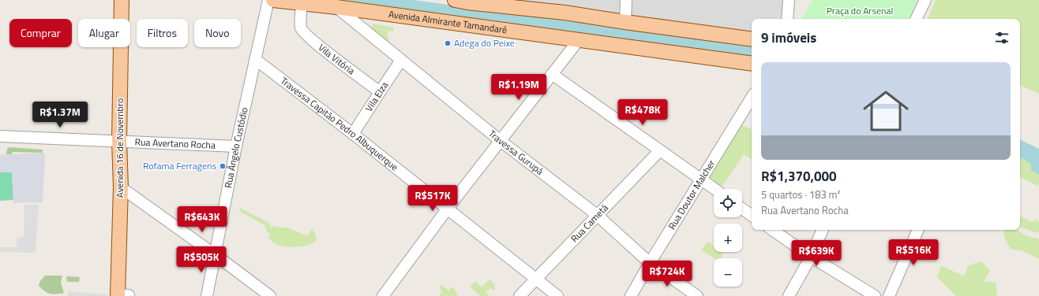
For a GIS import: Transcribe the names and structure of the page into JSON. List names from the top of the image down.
{
  "streets": {
    "main road": ["Avenida Almirante Tamandaré", "Avenida 16 de Novembro"],
    "street": [
      "Vila Vitória",
      "Vila Elza",
      "Travessa Capitão Pedro Albuquerque",
      "Rua Avertano Rocha",
      "Rua Ângelo Custódio",
      "Travessa Gurupá",
      "Rua Doutor Malcher",
      "Rua Cametá"
    ]
  },
  "crossings": [
    ["Avenida Almirante Tamandaré", "Vila Vitória"],
    ["Avenida Almirante Tamandaré", "Travessa Gurupá"],
    ["Vila Vitória", "Vila Elza"],
    ["Vila Elza", "Travessa Capitão Pedro Albuquerque"],
    ["Vila Elza", "Travessa Gurupá"],
    ["Travessa Capitão Pedro Albuquerque", "Rua Ângelo Custódio"],
    ["Travessa Capitão Pedro Albuquerque", "Rua Cametá"],
    ["Rua Avertano Rocha", "Avenida 16 de Novembro"],
    ["Rua Avertano Rocha", "Rua Ângelo Custódio"],
    ["Travessa Gurupá", "Rua Doutor Malcher"],
    ["Travessa Gurupá", "Rua Cametá"]
  ],
  "parks": ["Praça do Arsenal"],
  "places": ["Adega do Peixe", "Rofama Ferragens"],
  "page": {
    "chip": [
      "Comprar",
      "Alugar",
      "Filtros",
      "Novo"
    ],
    "heading": "9 imóveis",
    "list": [
      {
        "name": "R$1,370,000",
        "note": "5 quartos · 183 m² · Rua Avertano Rocha"
      }
    ],
    "price": [
      "R$1.19M",
      "R$478K",
      "R$1.37M",
      "R$517K",
      "R$643K",
      "R$516K",
      "R$639K",
      "R$505K",
      "R$724K"
    ],
    "map_buttons": ["+", "−"]
  }
}
